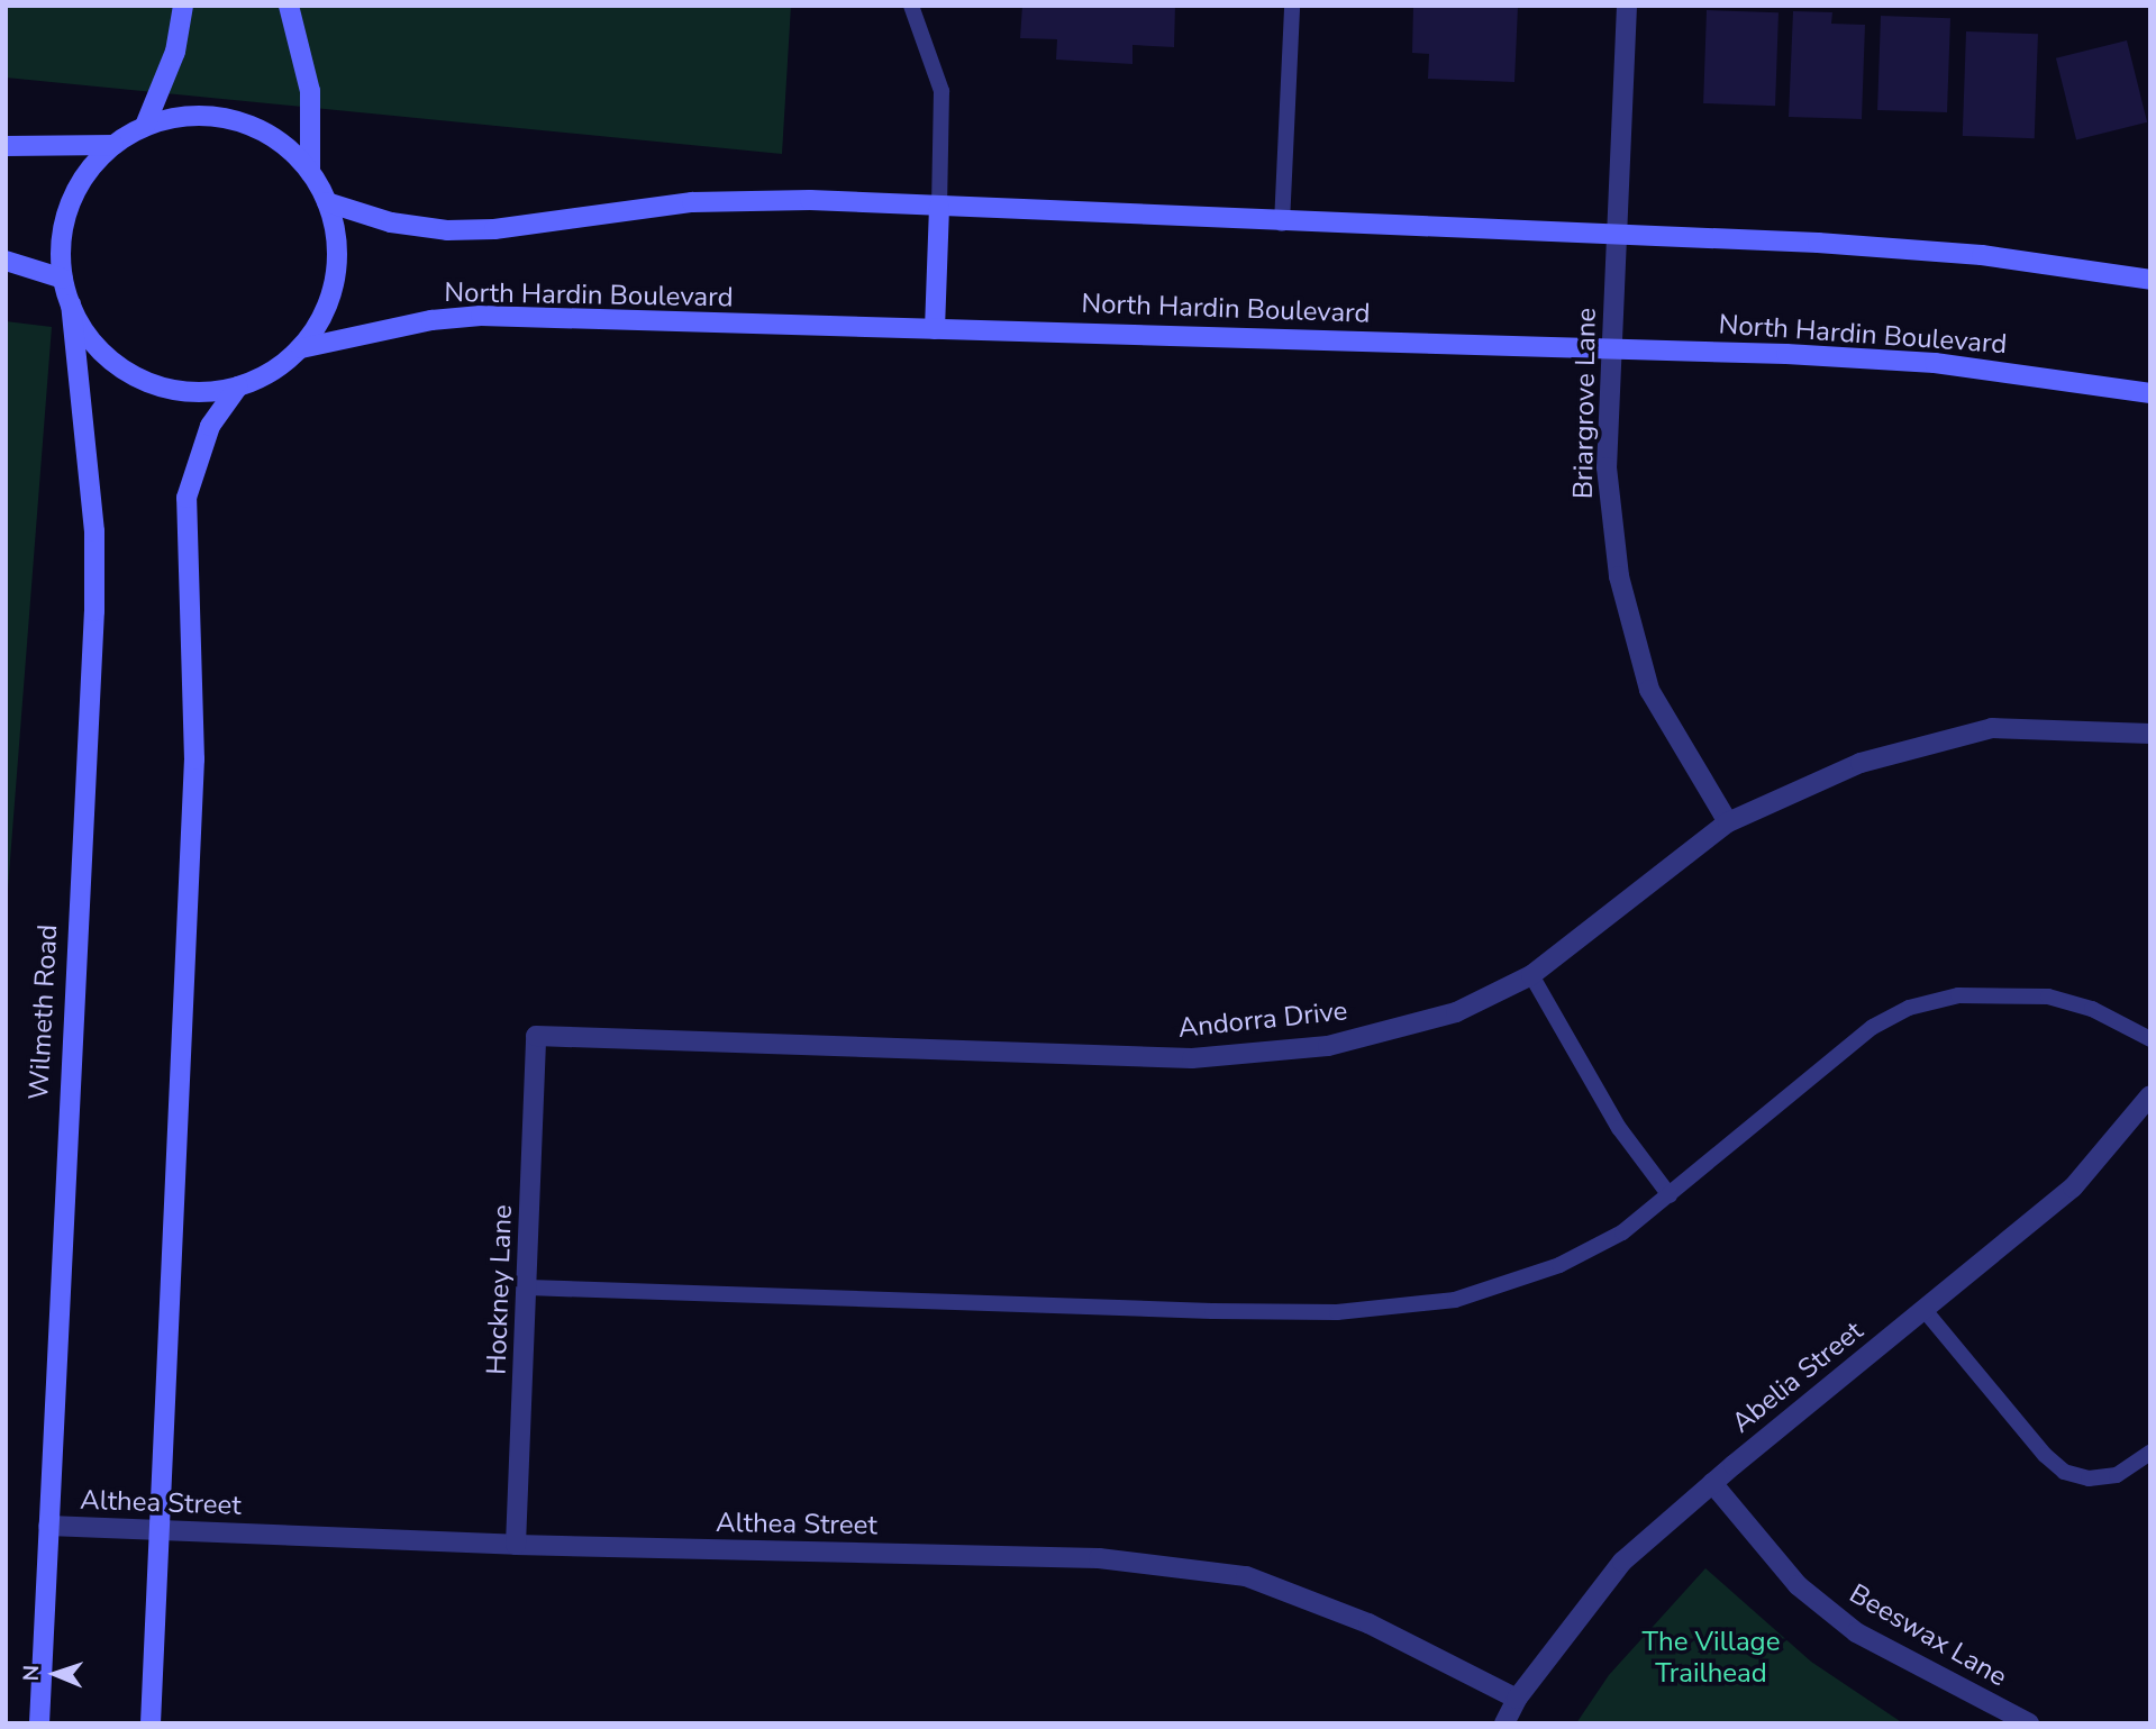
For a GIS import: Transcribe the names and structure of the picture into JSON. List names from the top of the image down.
{
  "streets": {
    "main road": ["North Hardin Boulevard", "Wilmeth Road"],
    "street": [
      "Briargrove Lane",
      "Andorra Drive",
      "Hockney Lane",
      "Abelia Street",
      "Althea Street",
      "Beeswax Lane"
    ]
  },
  "crossings": [
    ["North Hardin Boulevard", "Briargrove Lane"],
    ["North Hardin Boulevard", "Wilmeth Road"],
    ["Briargrove Lane", "Andorra Drive"],
    ["Wilmeth Road", "Althea Street"],
    ["Andorra Drive", "Hockney Lane"],
    ["Hockney Lane", "Althea Street"],
    ["Abelia Street", "Althea Street"],
    ["Abelia Street", "Beeswax Lane"]
  ],
  "parks": ["The Village Trailhead"],
  "north": "left"
}
